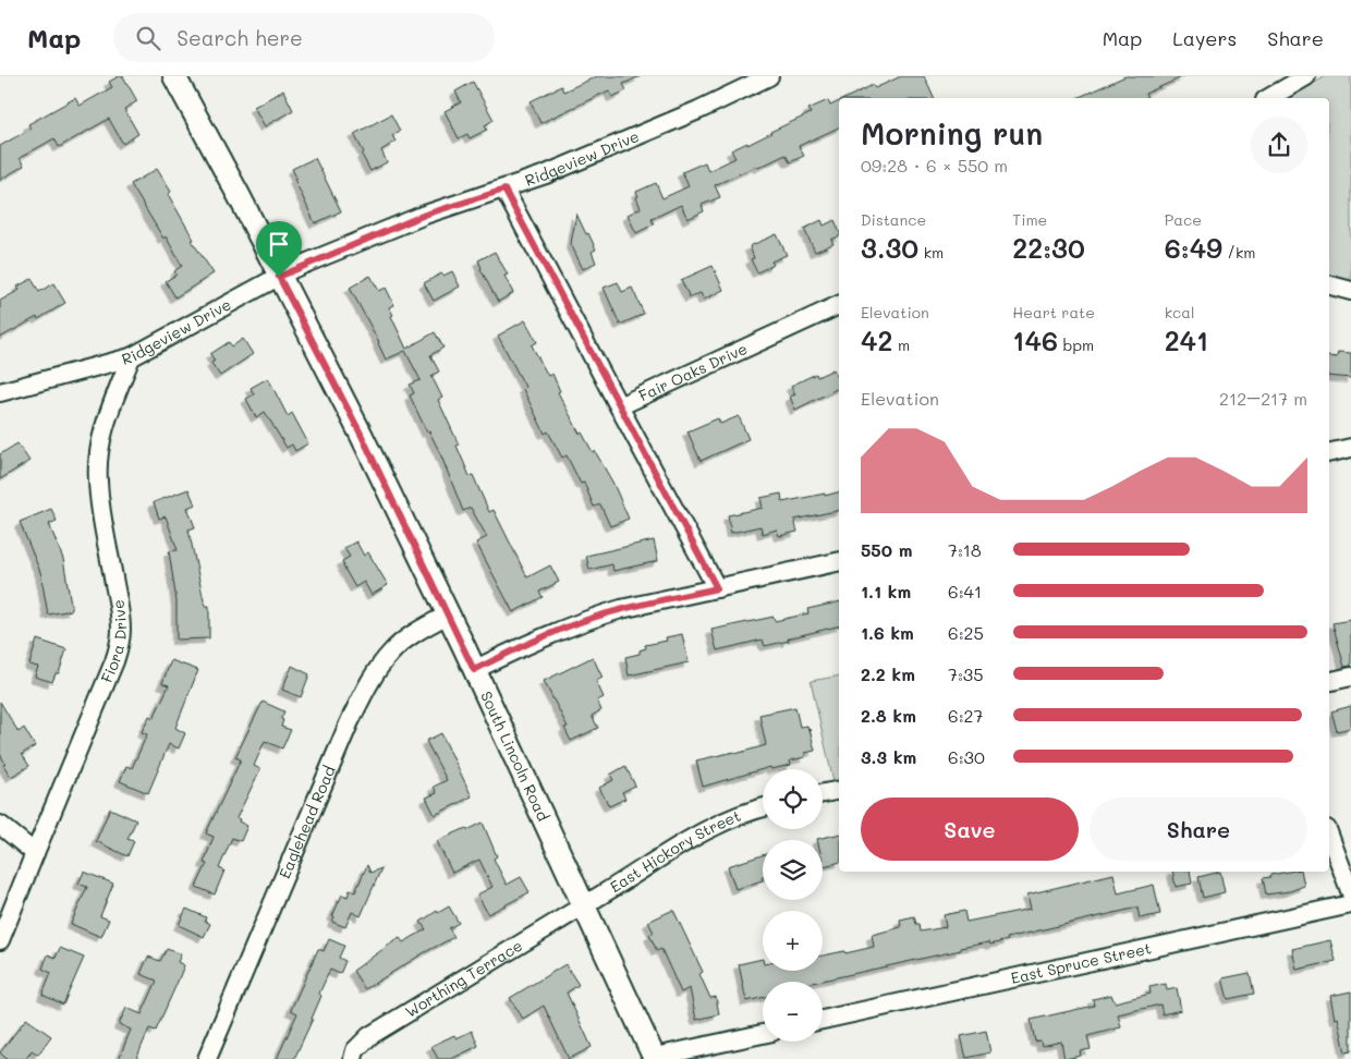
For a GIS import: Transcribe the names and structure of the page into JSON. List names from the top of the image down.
{
  "streets": {
    "street": [
      "Ridgeview Drive",
      "Fair Oaks Drive",
      "Fiora Drive",
      "South Lincoln Road",
      "Eaglehead Road",
      "East Hickory Street",
      "East Spruce Street",
      "Worthing Terrace"
    ]
  },
  "crossings": [
    ["Ridgeview Drive", "Fair Oaks Drive"],
    ["Ridgeview Drive", "Fiora Drive"],
    ["Ridgeview Drive", "South Lincoln Road"],
    ["South Lincoln Road", "Eaglehead Road"],
    ["South Lincoln Road", "East Hickory Street"],
    ["South Lincoln Road", "Worthing Terrace"],
    ["East Hickory Street", "Worthing Terrace"]
  ],
  "page": {
    "header": "Map",
    "search": "Search here",
    "nav": ["Map", "Layers", "Share"],
    "heading": ["Morning run", "09:28 · 6 × 550 m"],
    "stats": [
      ["Distance", "3.30 km"],
      ["Time", "22:30"],
      ["Pace", "6:49 /km"],
      ["Elevation", "42 m"],
      ["Heart rate", "146 bpm"],
      ["kcal", "241"]
    ],
    "chart": ["Elevation", "212–217 m"],
    "list": [
      {
        "name": "550 m",
        "note": "7:18"
      },
      {
        "name": "1.1 km",
        "note": "6:41"
      },
      {
        "name": "1.6 km",
        "note": "6:25"
      },
      {
        "name": "2.2 km",
        "note": "7:35"
      },
      {
        "name": "2.8 km",
        "note": "6:27"
      },
      {
        "name": "3.3 km",
        "note": "6:30"
      }
    ],
    "map_buttons": ["+", "−"],
    "buttons": ["Save", "Share"]
  }
}
